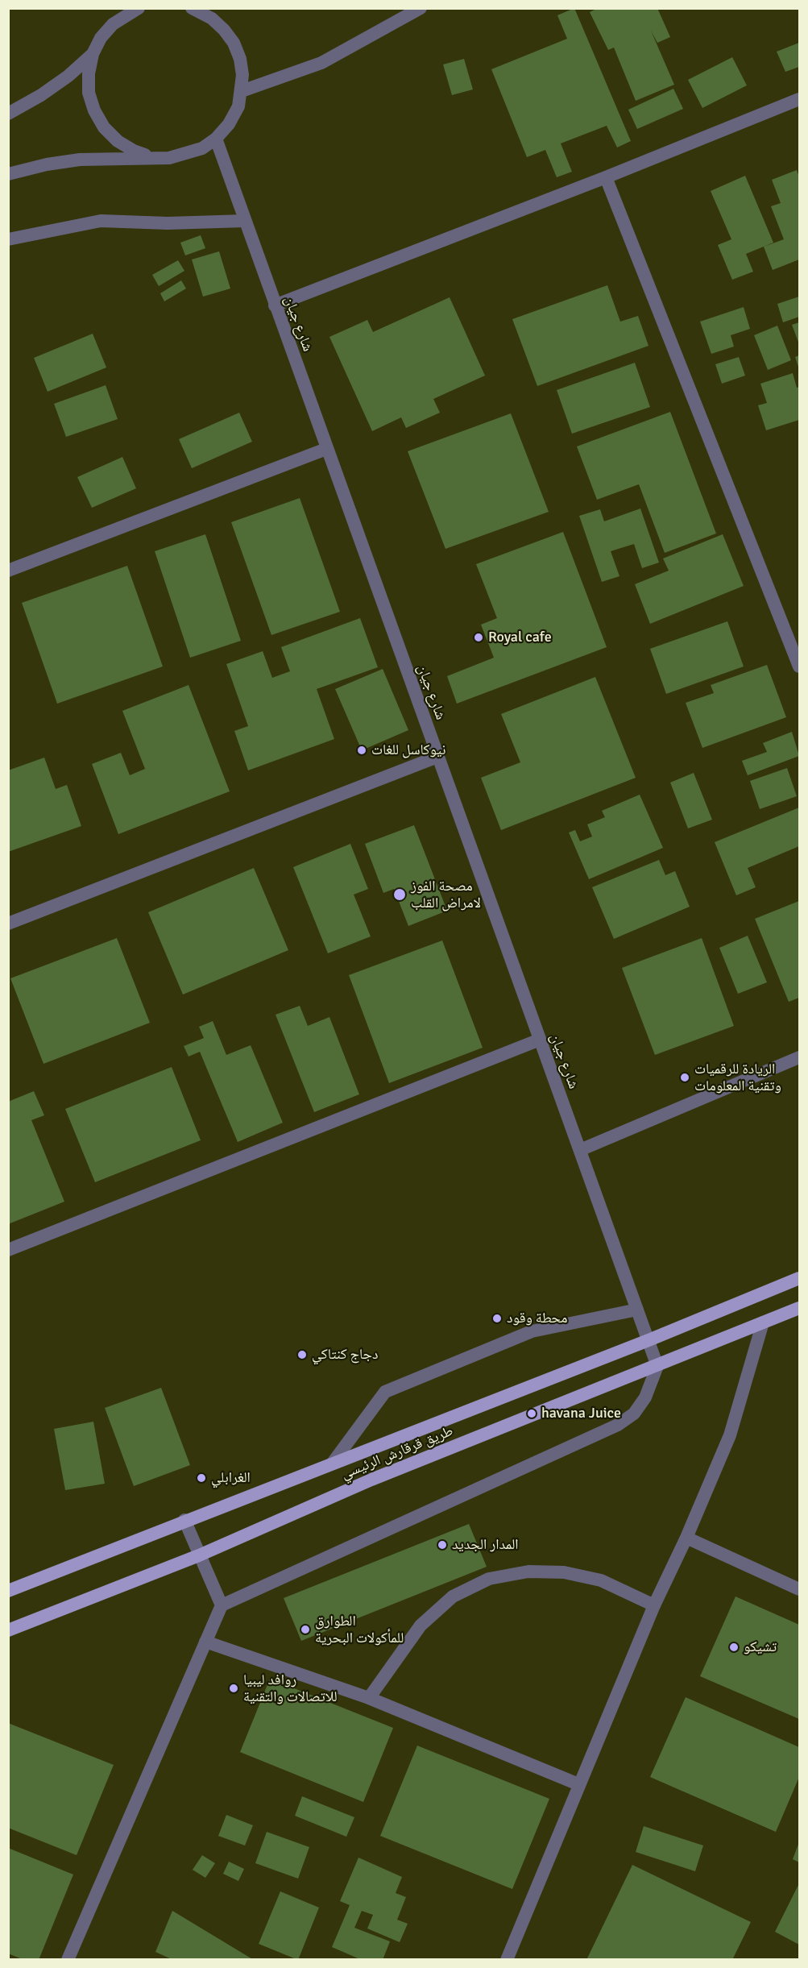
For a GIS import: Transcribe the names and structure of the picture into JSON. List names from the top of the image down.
{
  "streets": {
    "main road": ["طريق قرقارش الرئيسي"],
    "street": ["شارع جيان"]
  },
  "crossings": [
    ["شارع جيان", "طريق قرقارش الرئيسي"]
  ],
  "places": [
    "Royal cafe",
    "نيوكاسل للغات",
    "مصحة الفوز لامراض القلب",
    "الريادة للرقميات وتقنية المعلومات",
    "محطة وقود",
    "دجاج كنتاكي",
    "havana Juice",
    "الغرابلي",
    "المدار الجديد",
    "الطوارق للمأكولات البحرية",
    "تشيكو",
    "روافد ليبيا للاتصالات والتقنية"
  ]
}
